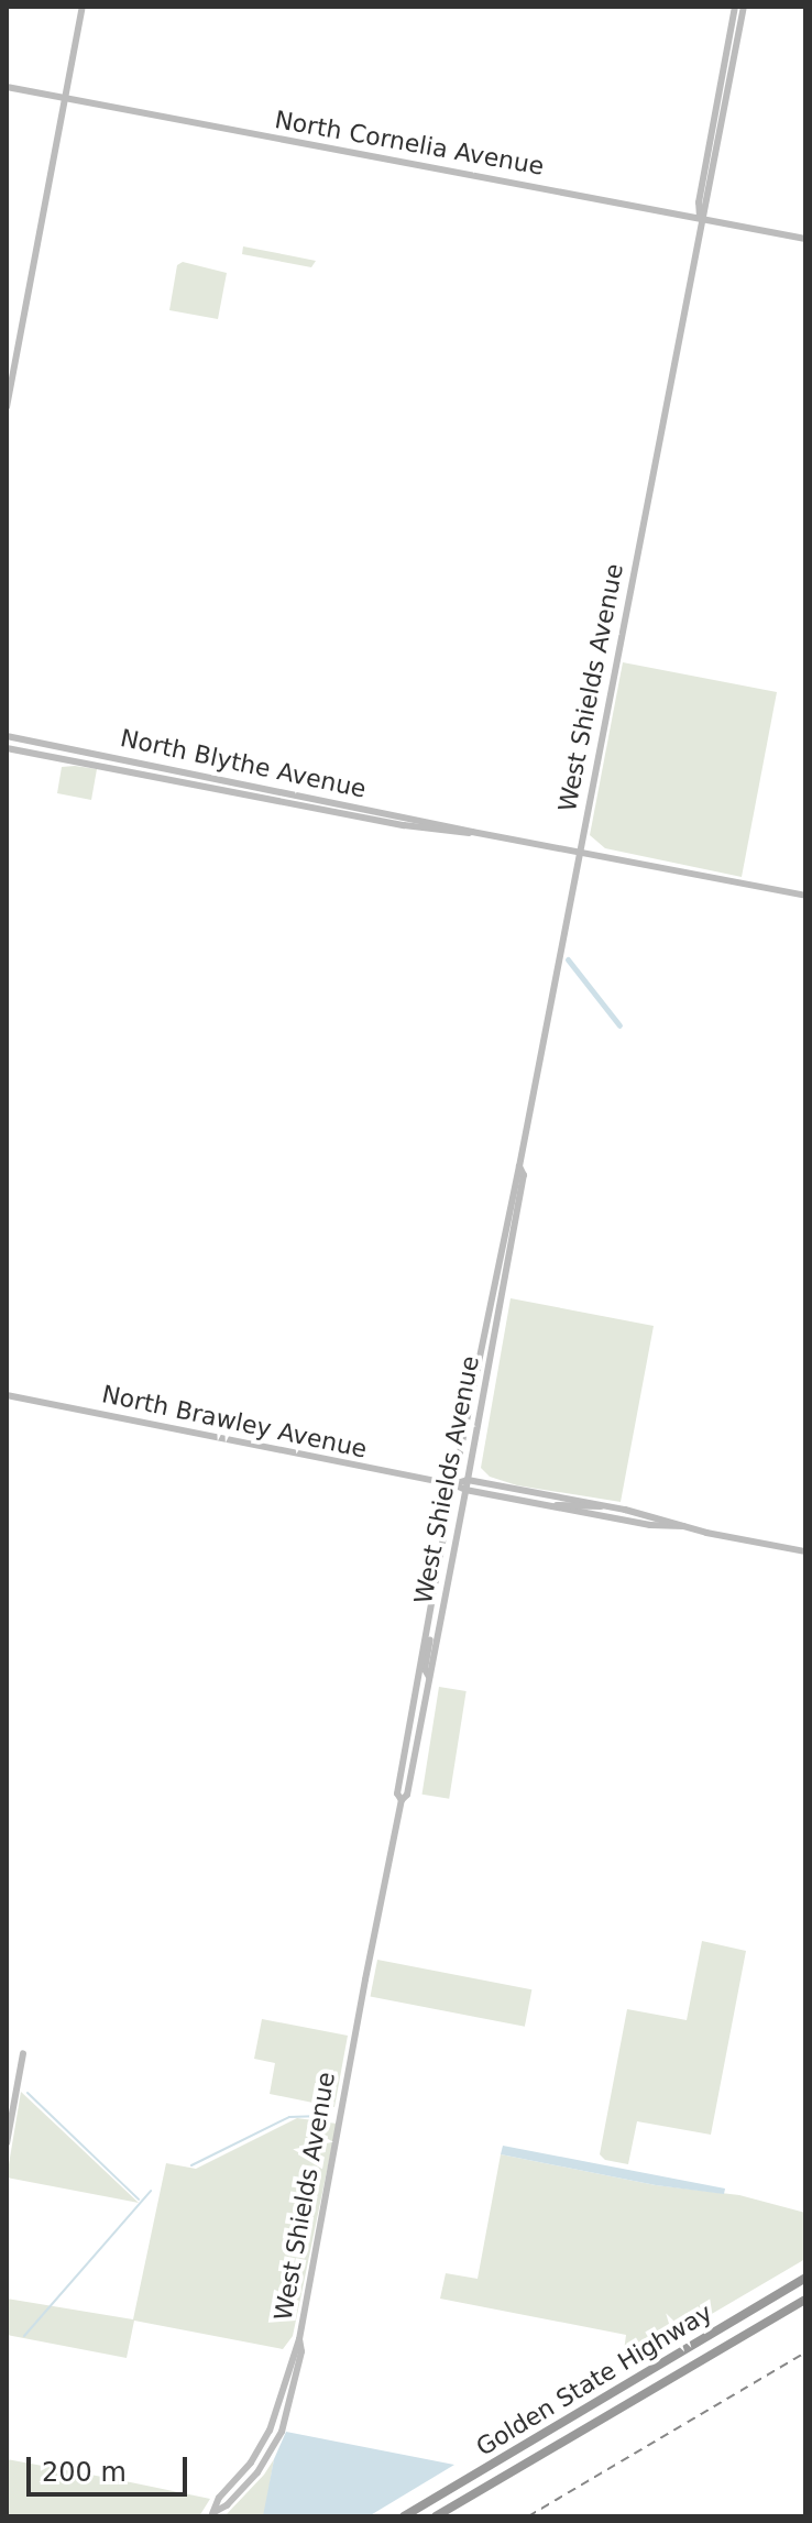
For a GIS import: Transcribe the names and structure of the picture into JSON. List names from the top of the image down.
{
  "streets": {
    "highway": ["Golden State Highway"],
    "street": [
      "North Cornelia Avenue",
      "West Shields Avenue",
      "North Blythe Avenue",
      "North Brawley Avenue"
    ]
  },
  "crossings": [
    ["North Cornelia Avenue", "West Shields Avenue"],
    ["West Shields Avenue", "North Blythe Avenue"],
    ["West Shields Avenue", "North Brawley Avenue"]
  ],
  "scale_bar": "200 m"
}
